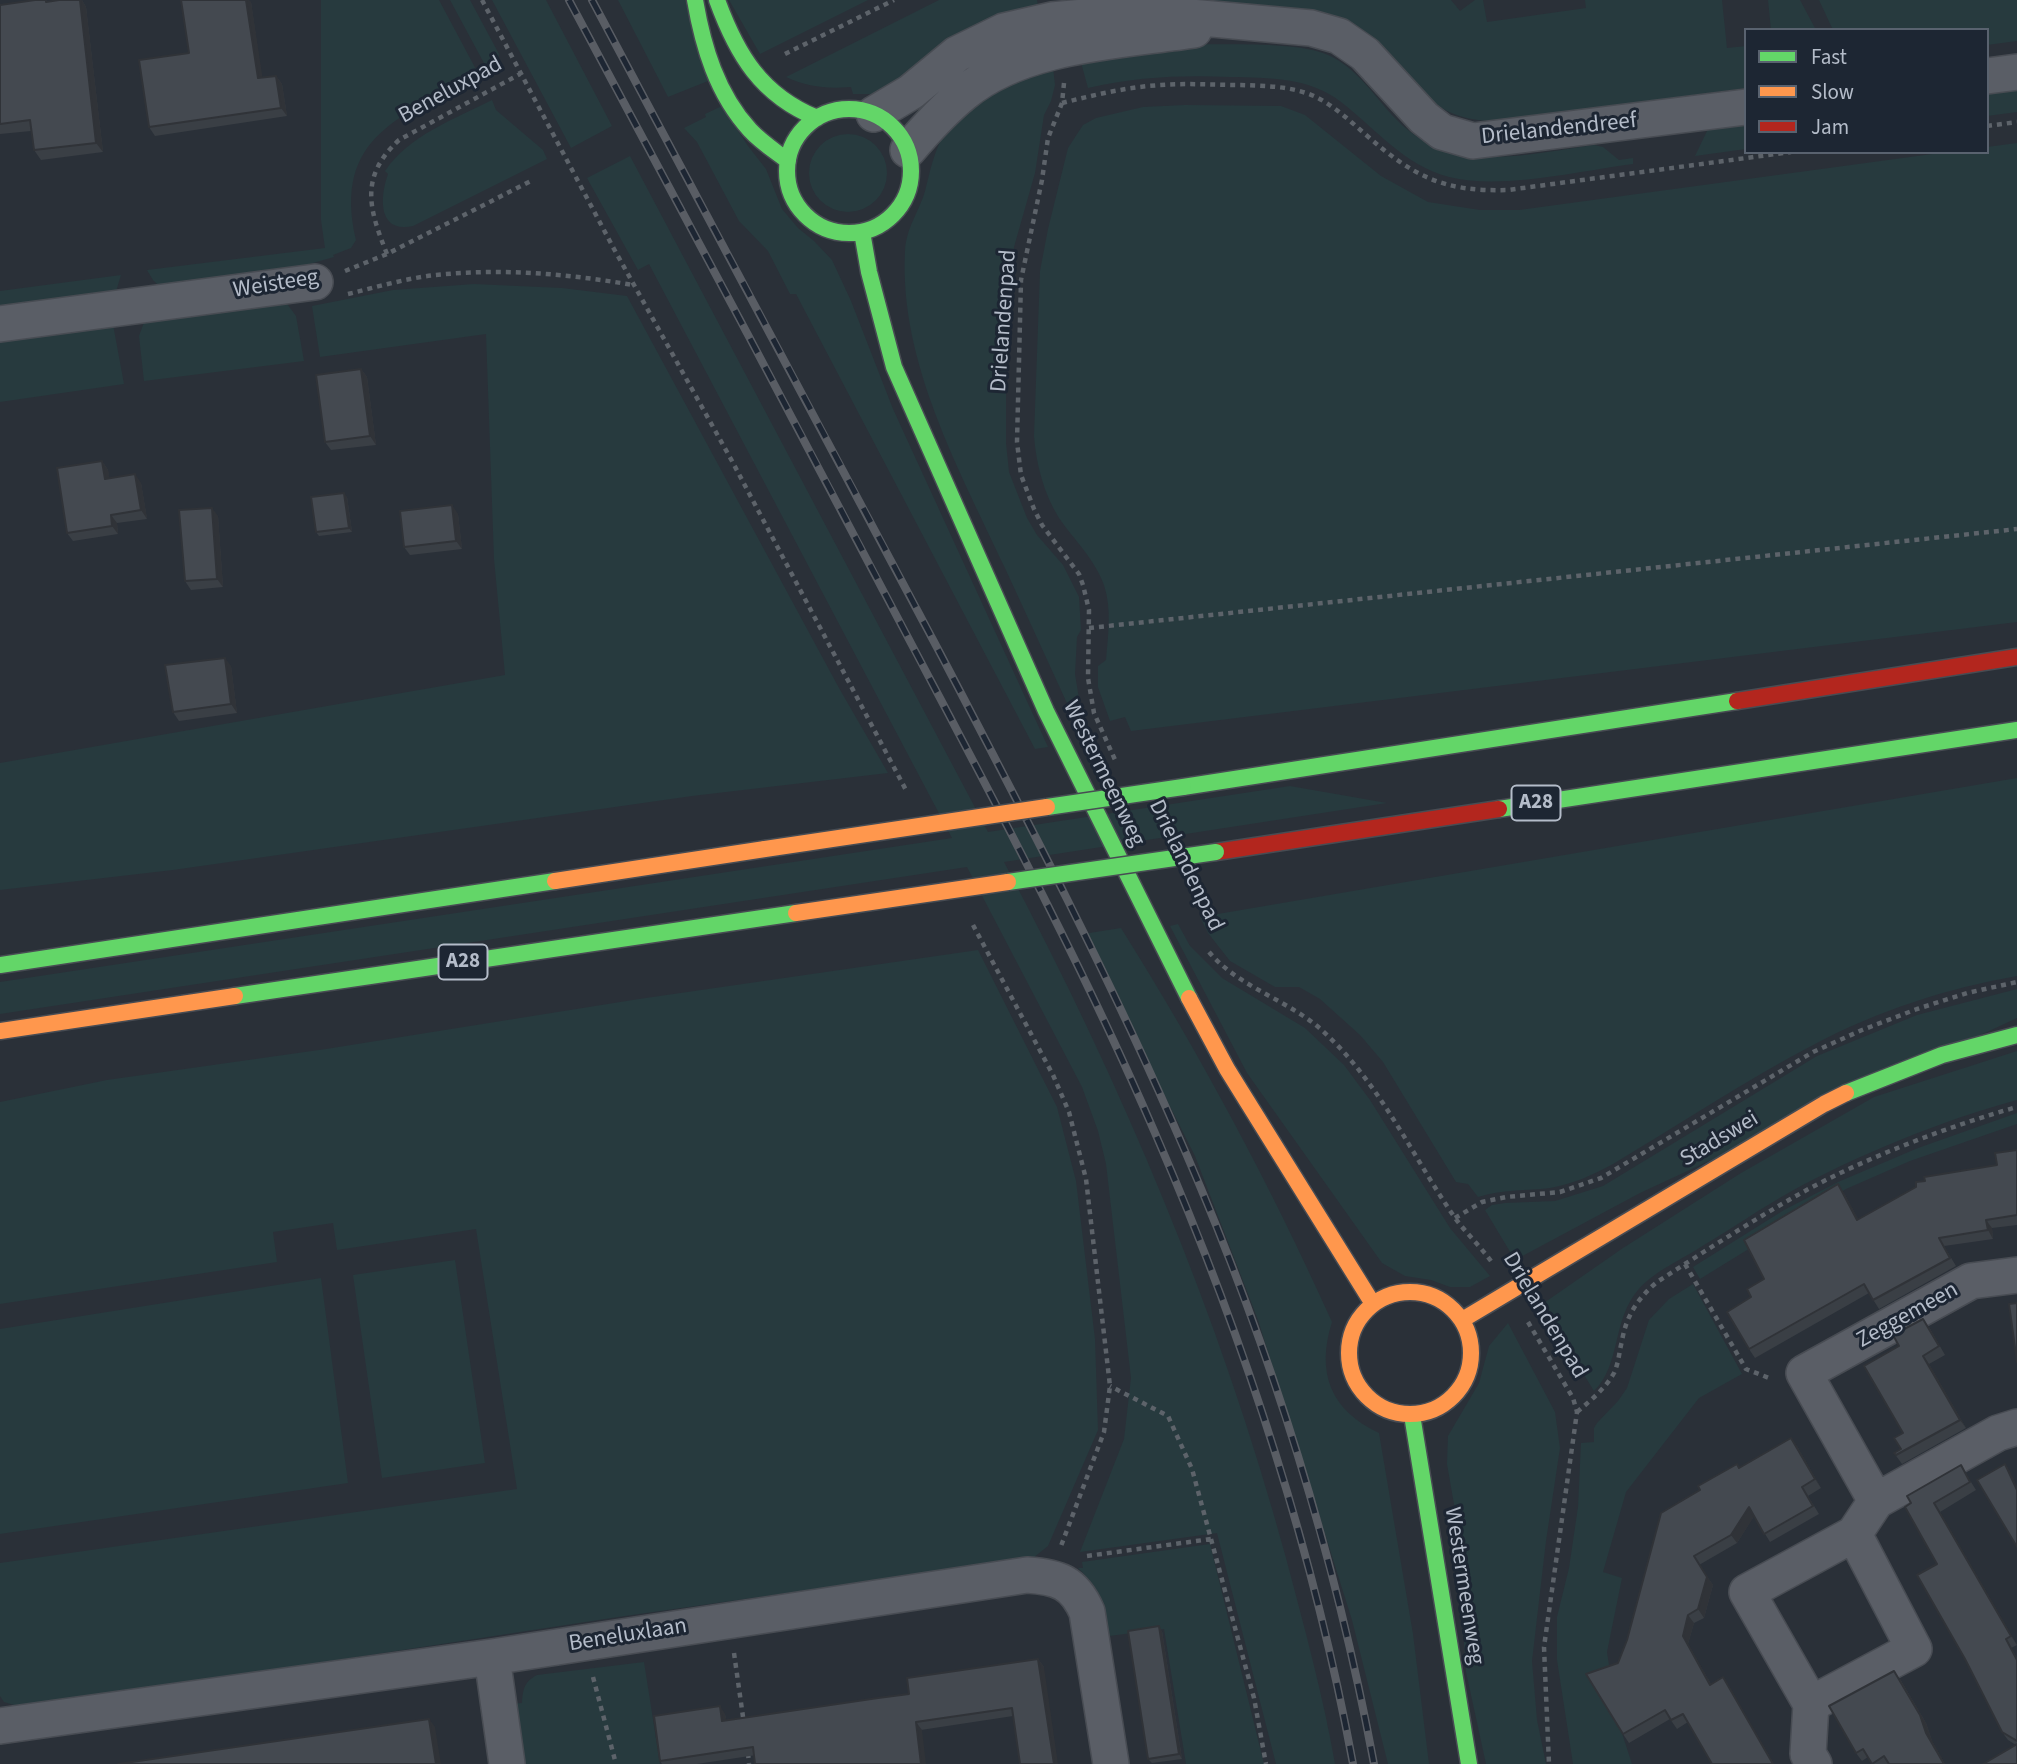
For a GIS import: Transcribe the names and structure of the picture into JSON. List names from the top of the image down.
{
  "streets": {
    "main road": ["Westermeenweg", "A28", "Stadswei"],
    "street": [
      "Drielandendreef",
      "Weisteeg",
      "Zeggemeen",
      "Beneluxlaan"
    ],
    "path": ["Beneluxpad", "Drielandenpad"]
  },
  "crossings": [
    ["Beneluxpad", "Weisteeg"],
    ["Drielandendreef", "Drielandenpad"],
    ["Drielandendreef", "Westermeenweg"],
    ["Drielandenpad", "Stadswei"],
    ["Westermeenweg", "Stadswei"]
  ],
  "legend": ["Fast", "Slow", "Jam"]
}
